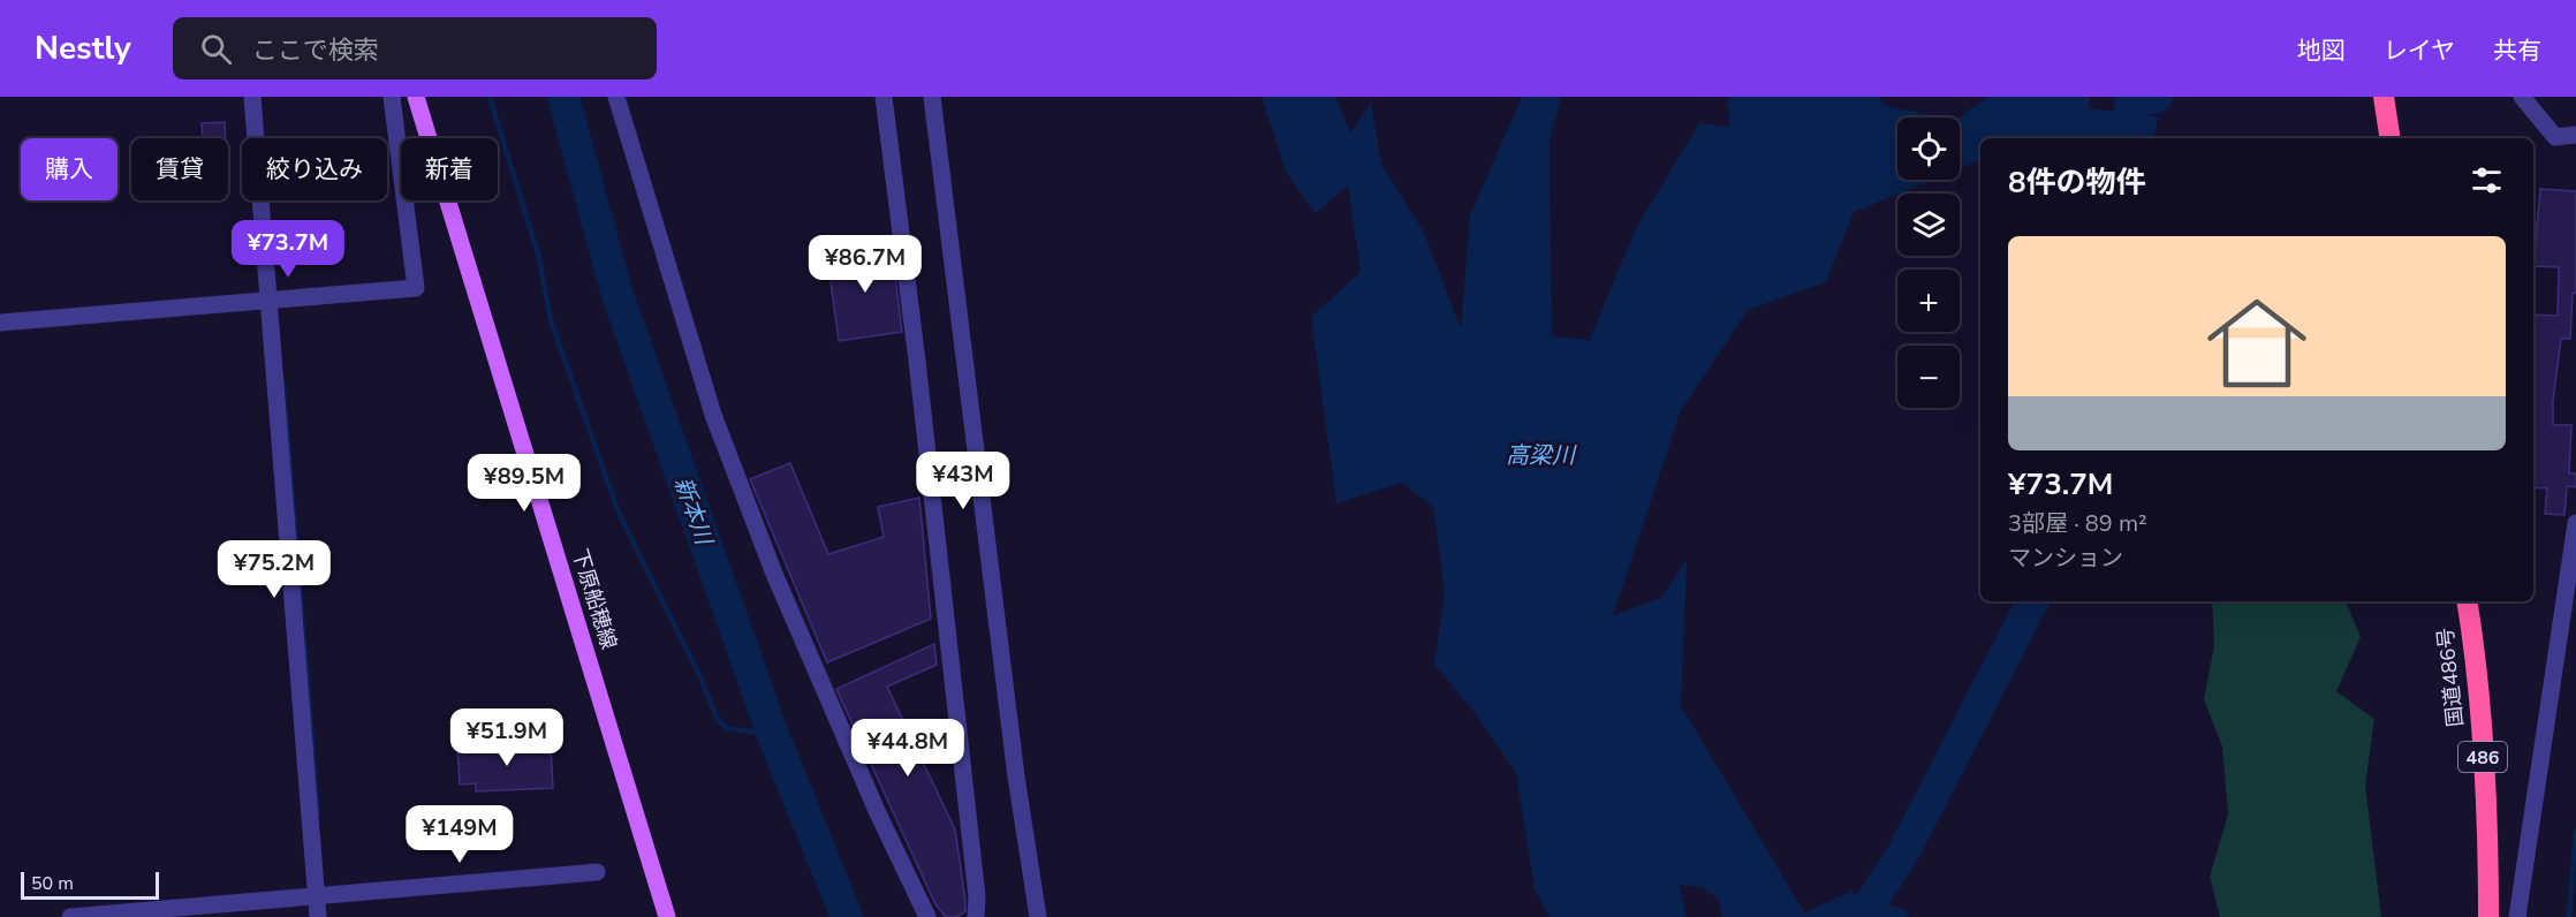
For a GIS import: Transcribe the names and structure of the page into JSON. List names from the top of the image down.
{
  "streets": {
    "highway": ["国道486号", "486"],
    "main road": ["下原船穂線"]
  },
  "water": ["高梁川", "新本川"],
  "scale_bar": "50 m",
  "page": {
    "header": "Nestly",
    "search": "ここで検索",
    "nav": ["地図", "レイヤ", "共有"],
    "map_buttons": ["+", "−"],
    "chip": [
      "購入",
      "賃貸",
      "絞り込み",
      "新着"
    ],
    "heading": "8件の物件",
    "price": [
      "¥73.7M",
      "¥86.7M",
      "¥43M",
      "¥89.5M",
      "¥75.2M",
      "¥51.9M",
      "¥44.8M",
      "¥149M"
    ],
    "list": [
      {
        "name": "¥73.7M",
        "note": "3部屋 · 89 m² · マンション"
      }
    ],
    "scale": "50 m"
  }
}
